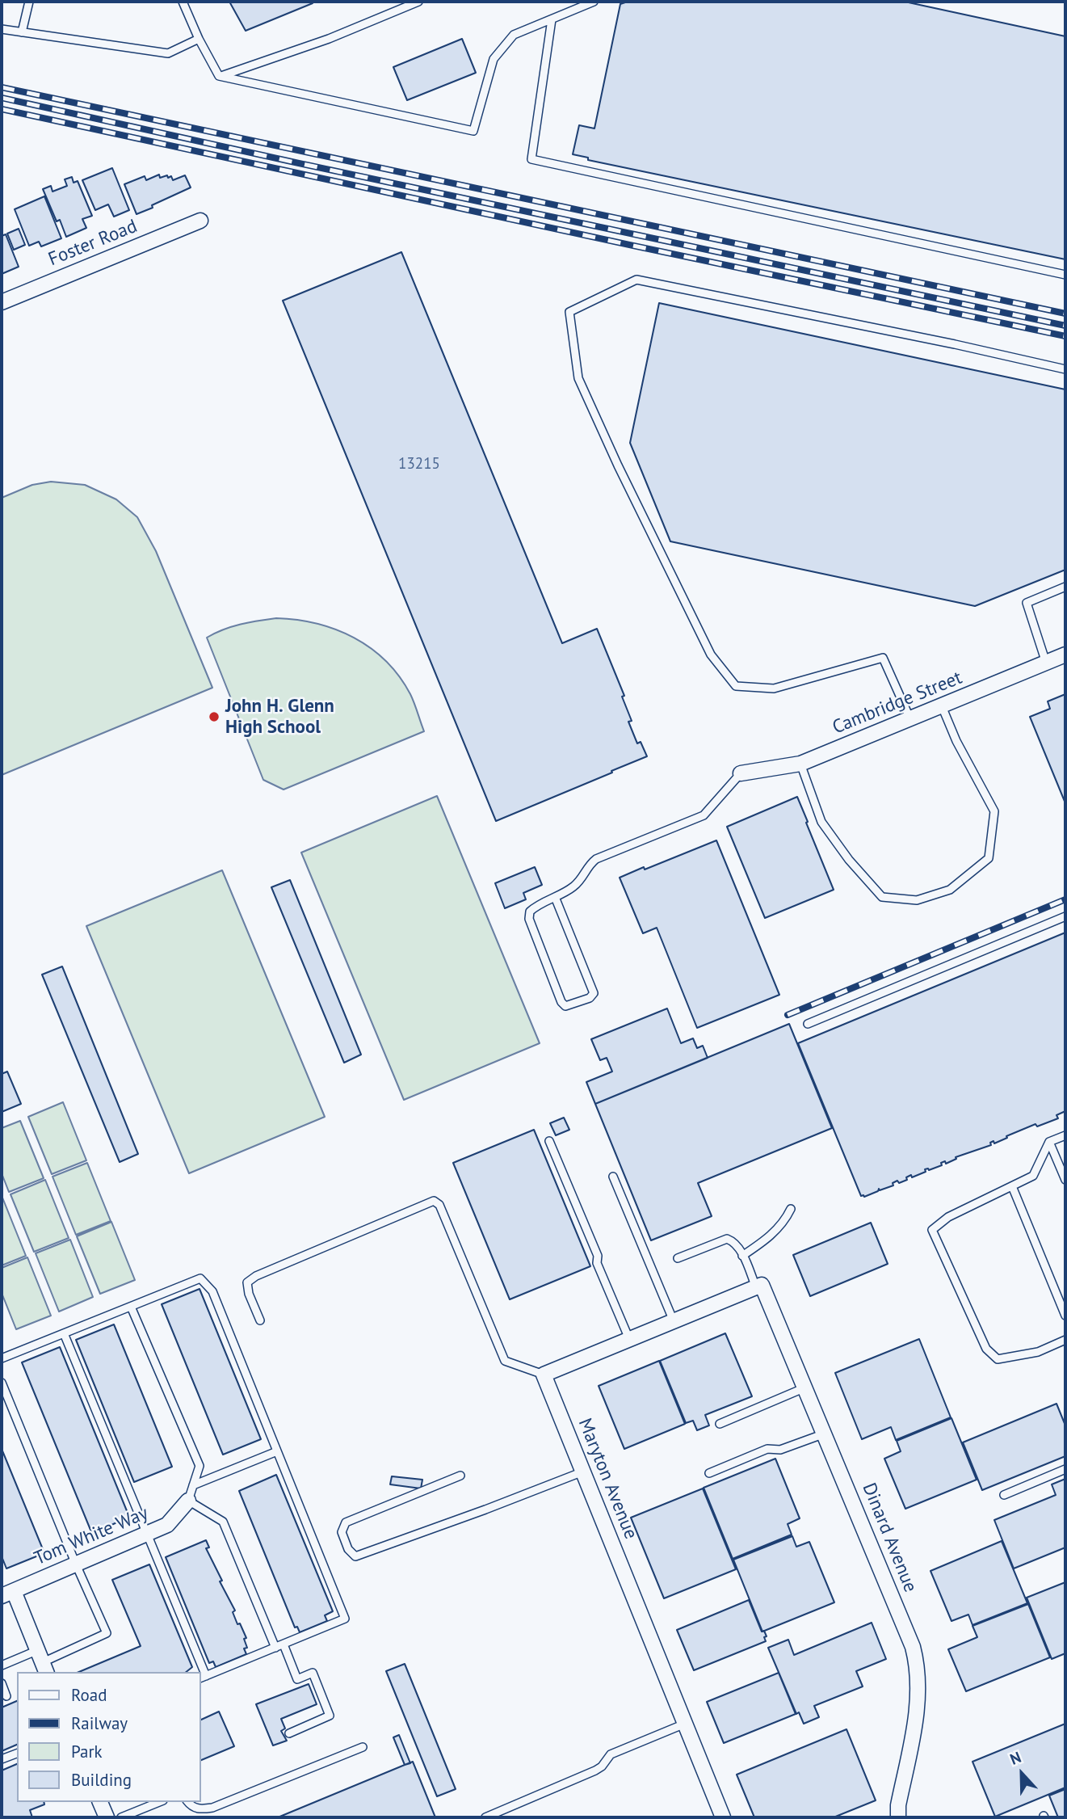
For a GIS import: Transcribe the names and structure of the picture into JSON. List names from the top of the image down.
{
  "streets": {
    "street": [
      "Foster Road",
      "Cambridge Street",
      "Maryton Avenue",
      "Tom White Way",
      "Dinard Avenue"
    ]
  },
  "places": ["John H. Glenn High School"],
  "house_numbers": ["13215"],
  "legend": [
    "Road",
    "Railway",
    "Park",
    "Building"
  ],
  "north": "top"
}
